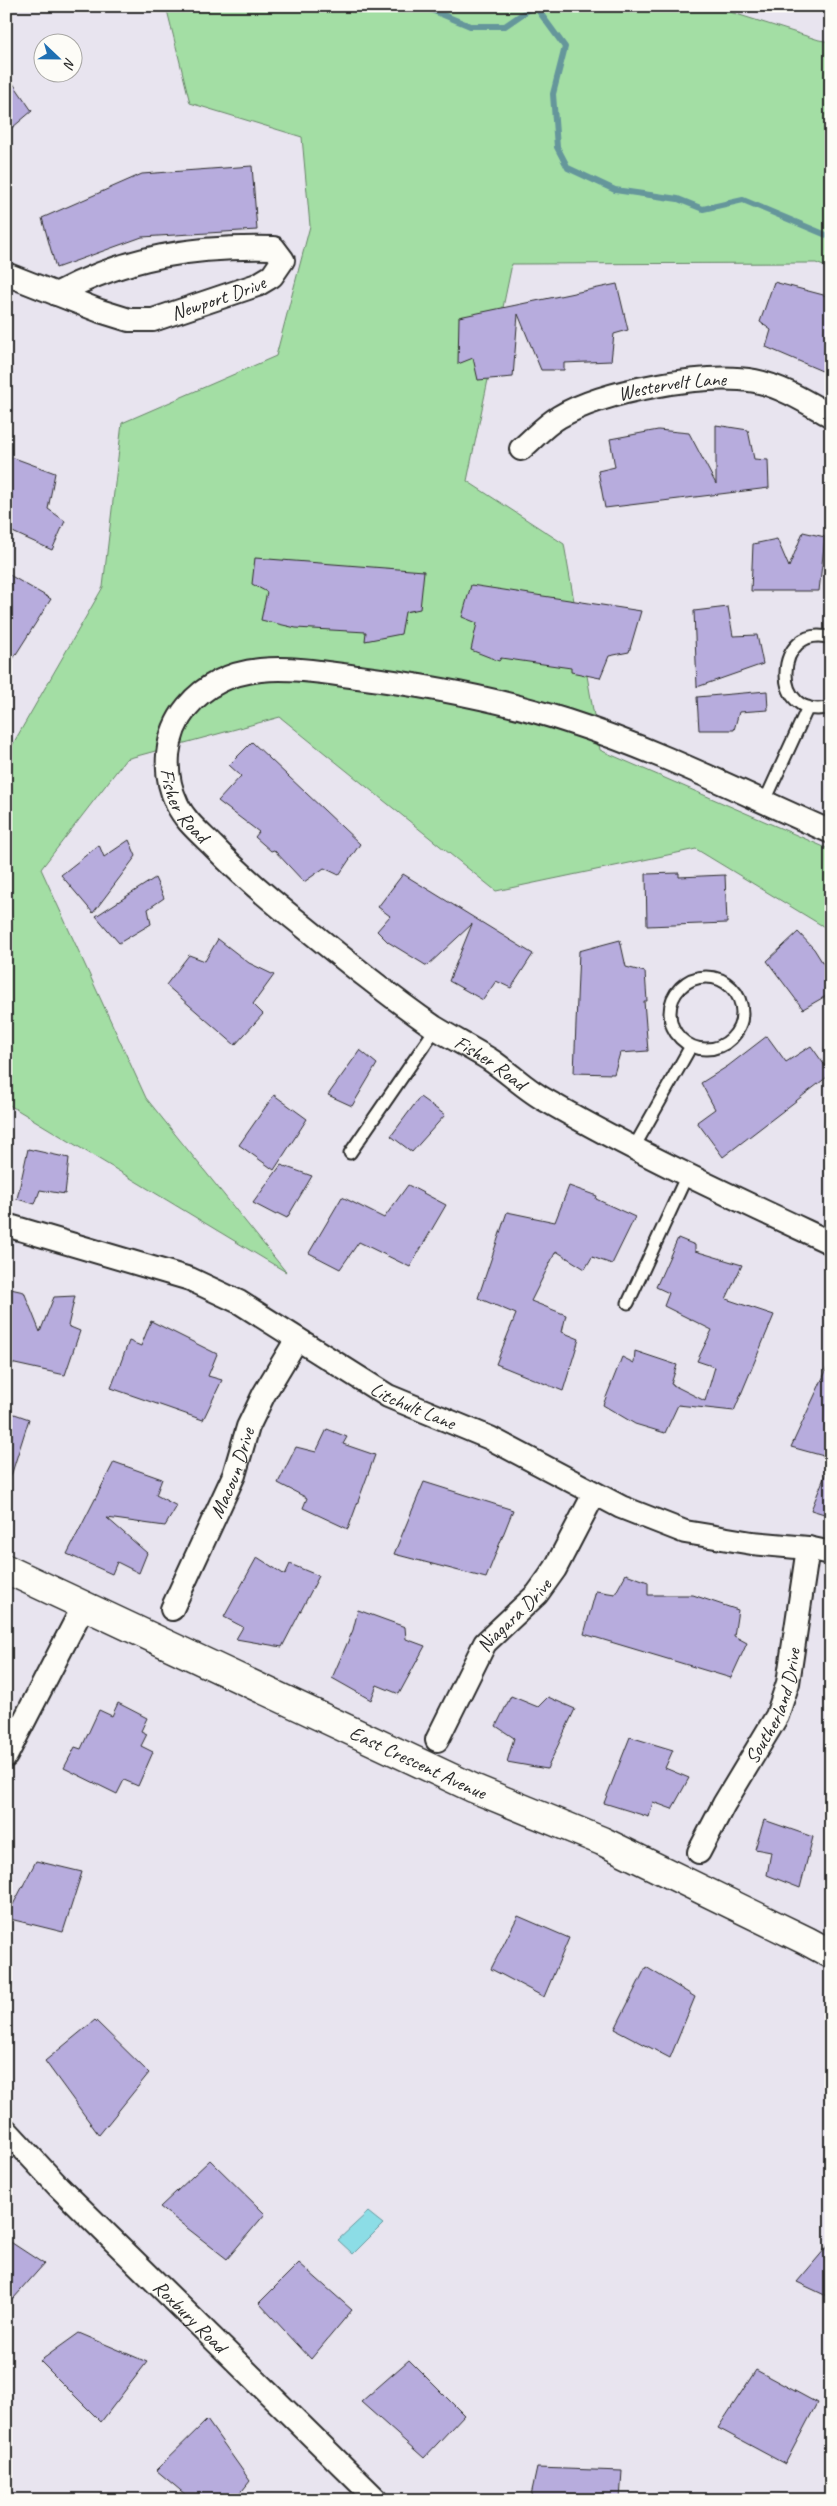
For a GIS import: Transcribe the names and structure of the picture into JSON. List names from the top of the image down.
{
  "streets": {
    "street": [
      "Newport Drive",
      "Westervelt Lane",
      "Fisher Road",
      "Litchult Lane",
      "Macoun Drive",
      "Niagara Drive",
      "Southerland Drive",
      "East Crescent Avenue",
      "Roxbury Road"
    ]
  },
  "crossings": [
    ["Litchult Lane", "Macoun Drive"],
    ["Litchult Lane", "Niagara Drive"],
    ["Litchult Lane", "Southerland Drive"]
  ],
  "north": "right"
}
